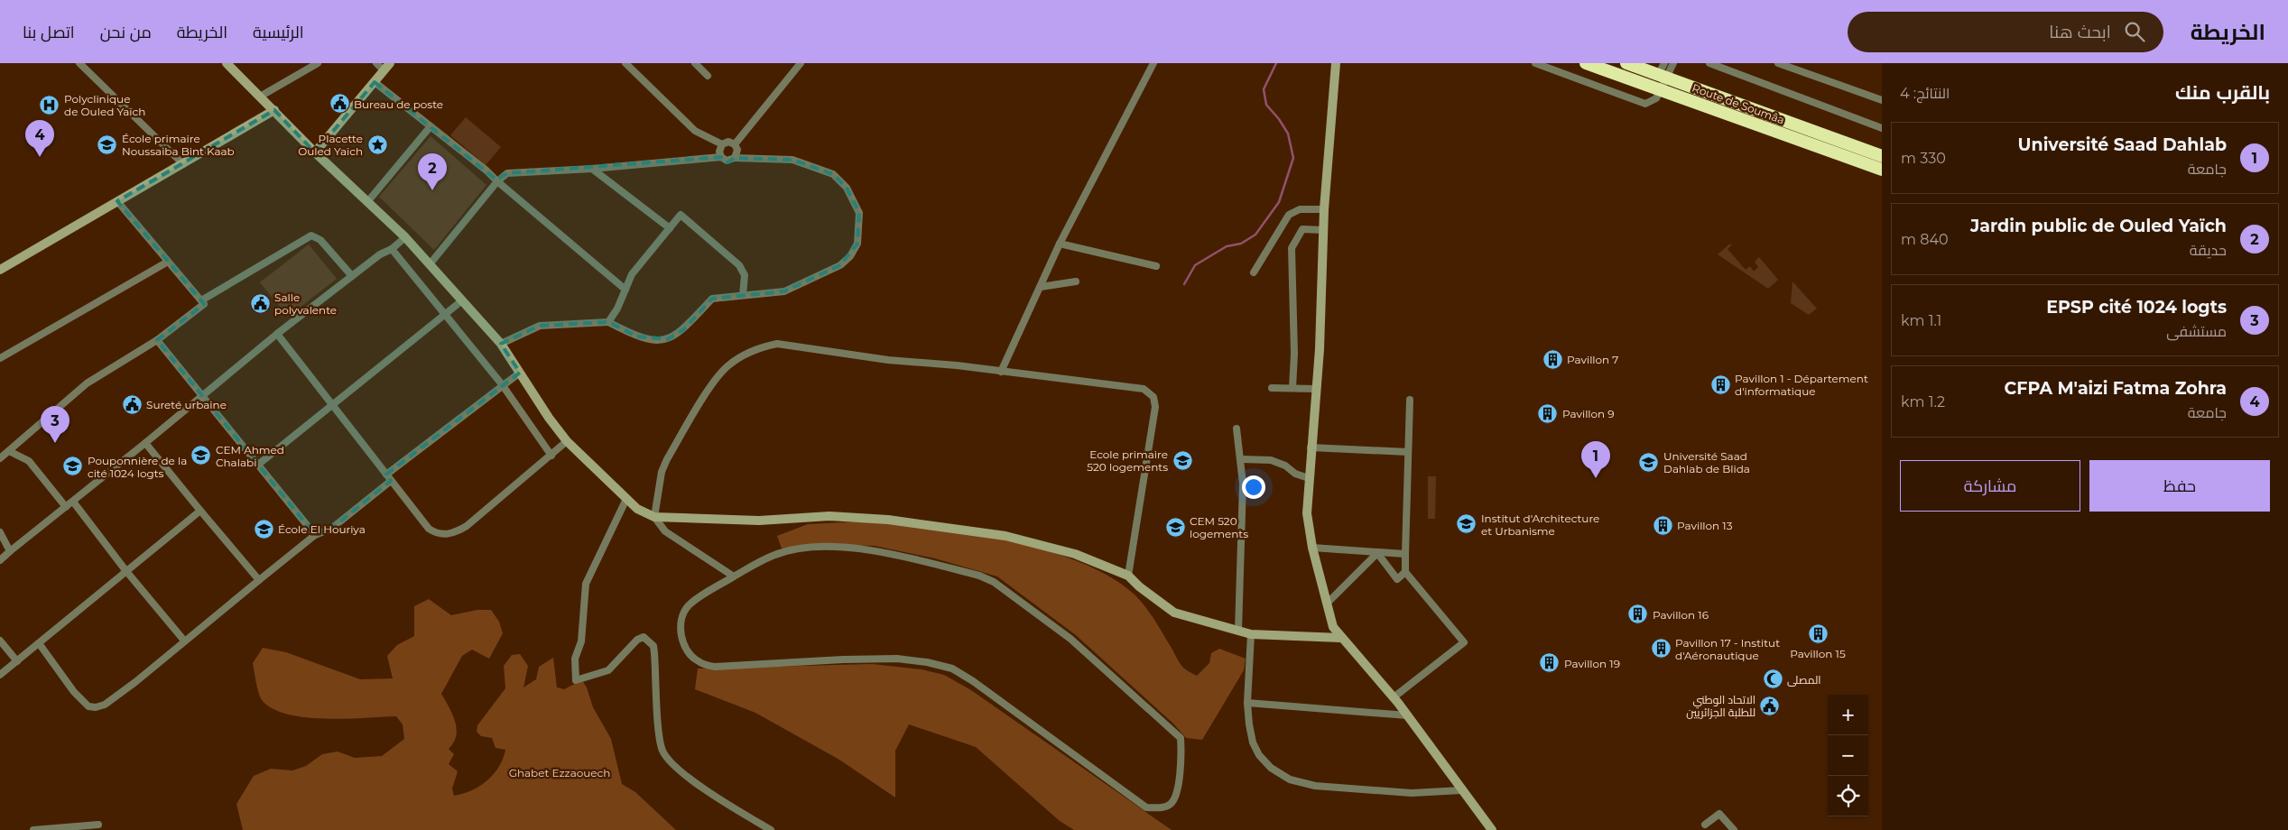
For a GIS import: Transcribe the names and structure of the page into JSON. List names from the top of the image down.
{
  "streets": {
    "highway": ["Route de Soumâa"]
  },
  "parks": ["Ghabet Ezzaouech"],
  "places": {
    "public building": [
      "Bureau de poste",
      "Salle polyvalente",
      "Sureté urbaine",
      "الاتحاد الوطني للطلبة الجزائريين"
    ],
    "hospital": ["Polyclinique de Ouled Yaïch"],
    "school or university": [
      "École primaire Noussaiba Bint Kaab",
      "CEM Ahmed Chalabi",
      "Ecole primaire 520 logements",
      "Université Saad Dahlab de Blida",
      "Pouponnière de la cité 1024 logts",
      "Institut d'Architecture et Urbanisme",
      "CEM 520 logements",
      "École El Houriya"
    ],
    "place": ["Placette Ouled Yaïch"],
    "building": [
      "Pavillon 7",
      "Pavillon 1 - Département d'informatique",
      "Pavillon 9",
      "Pavillon 13",
      "Pavillon 16",
      "Pavillon 15",
      "Pavillon 17 - Institut d'Aéronautique",
      "Pavillon 19"
    ],
    "mosque": ["المصلى"]
  },
  "page": {
    "header": "الخريطة",
    "search": "ابحث هنا",
    "nav": [
      "الرئيسية",
      "الخريطة",
      "من نحن",
      "اتصل بنا"
    ],
    "heading": ["بالقرب منك", "النتائج: 4"],
    "pins": [
      "4",
      "2",
      "3",
      "1"
    ],
    "list": [
      {
        "mark": "1",
        "name": "Université Saad Dahlab",
        "note": "جامعة",
        "value": "330 m"
      },
      {
        "mark": "2",
        "name": "Jardin public de Ouled Yaïch",
        "note": "حديقة",
        "value": "840 m"
      },
      {
        "mark": "3",
        "name": "EPSP cité 1024 logts",
        "note": "مستشفى",
        "value": "1.1 km"
      },
      {
        "mark": "4",
        "name": "CFPA M'aizi Fatma Zohra",
        "note": "جامعة",
        "value": "1.2 km"
      }
    ],
    "buttons": ["حفظ", "مشاركة"],
    "map_buttons": ["+", "−"]
  }
}
